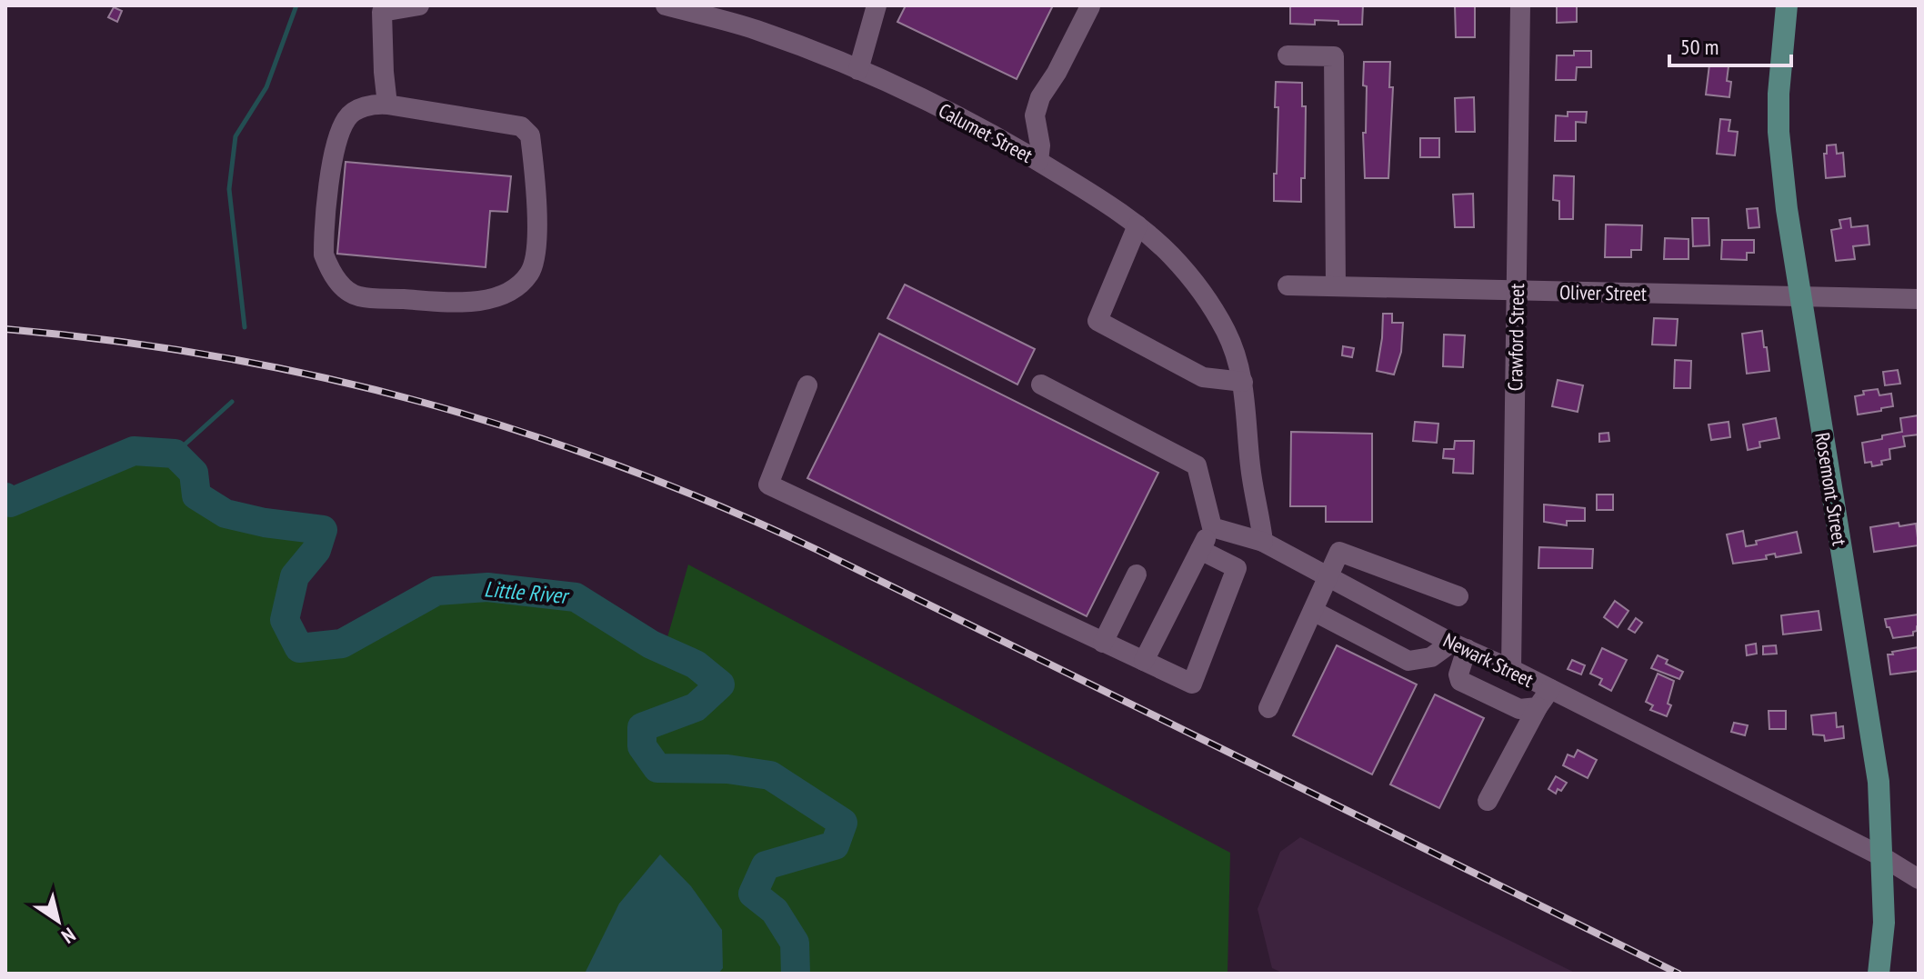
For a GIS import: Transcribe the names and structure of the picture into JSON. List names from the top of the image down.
{
  "streets": {
    "main road": ["Rosemont Street"],
    "street": [
      "Calumet Street",
      "Oliver Street",
      "Crawford Street",
      "Newark Street"
    ]
  },
  "crossings": [
    ["Oliver Street", "Crawford Street"],
    ["Oliver Street", "Rosemont Street"],
    ["Crawford Street", "Newark Street"],
    ["Rosemont Street", "Newark Street"]
  ],
  "water": ["Little River"],
  "scale_bar": "50 m",
  "north": "bottom right"
}
